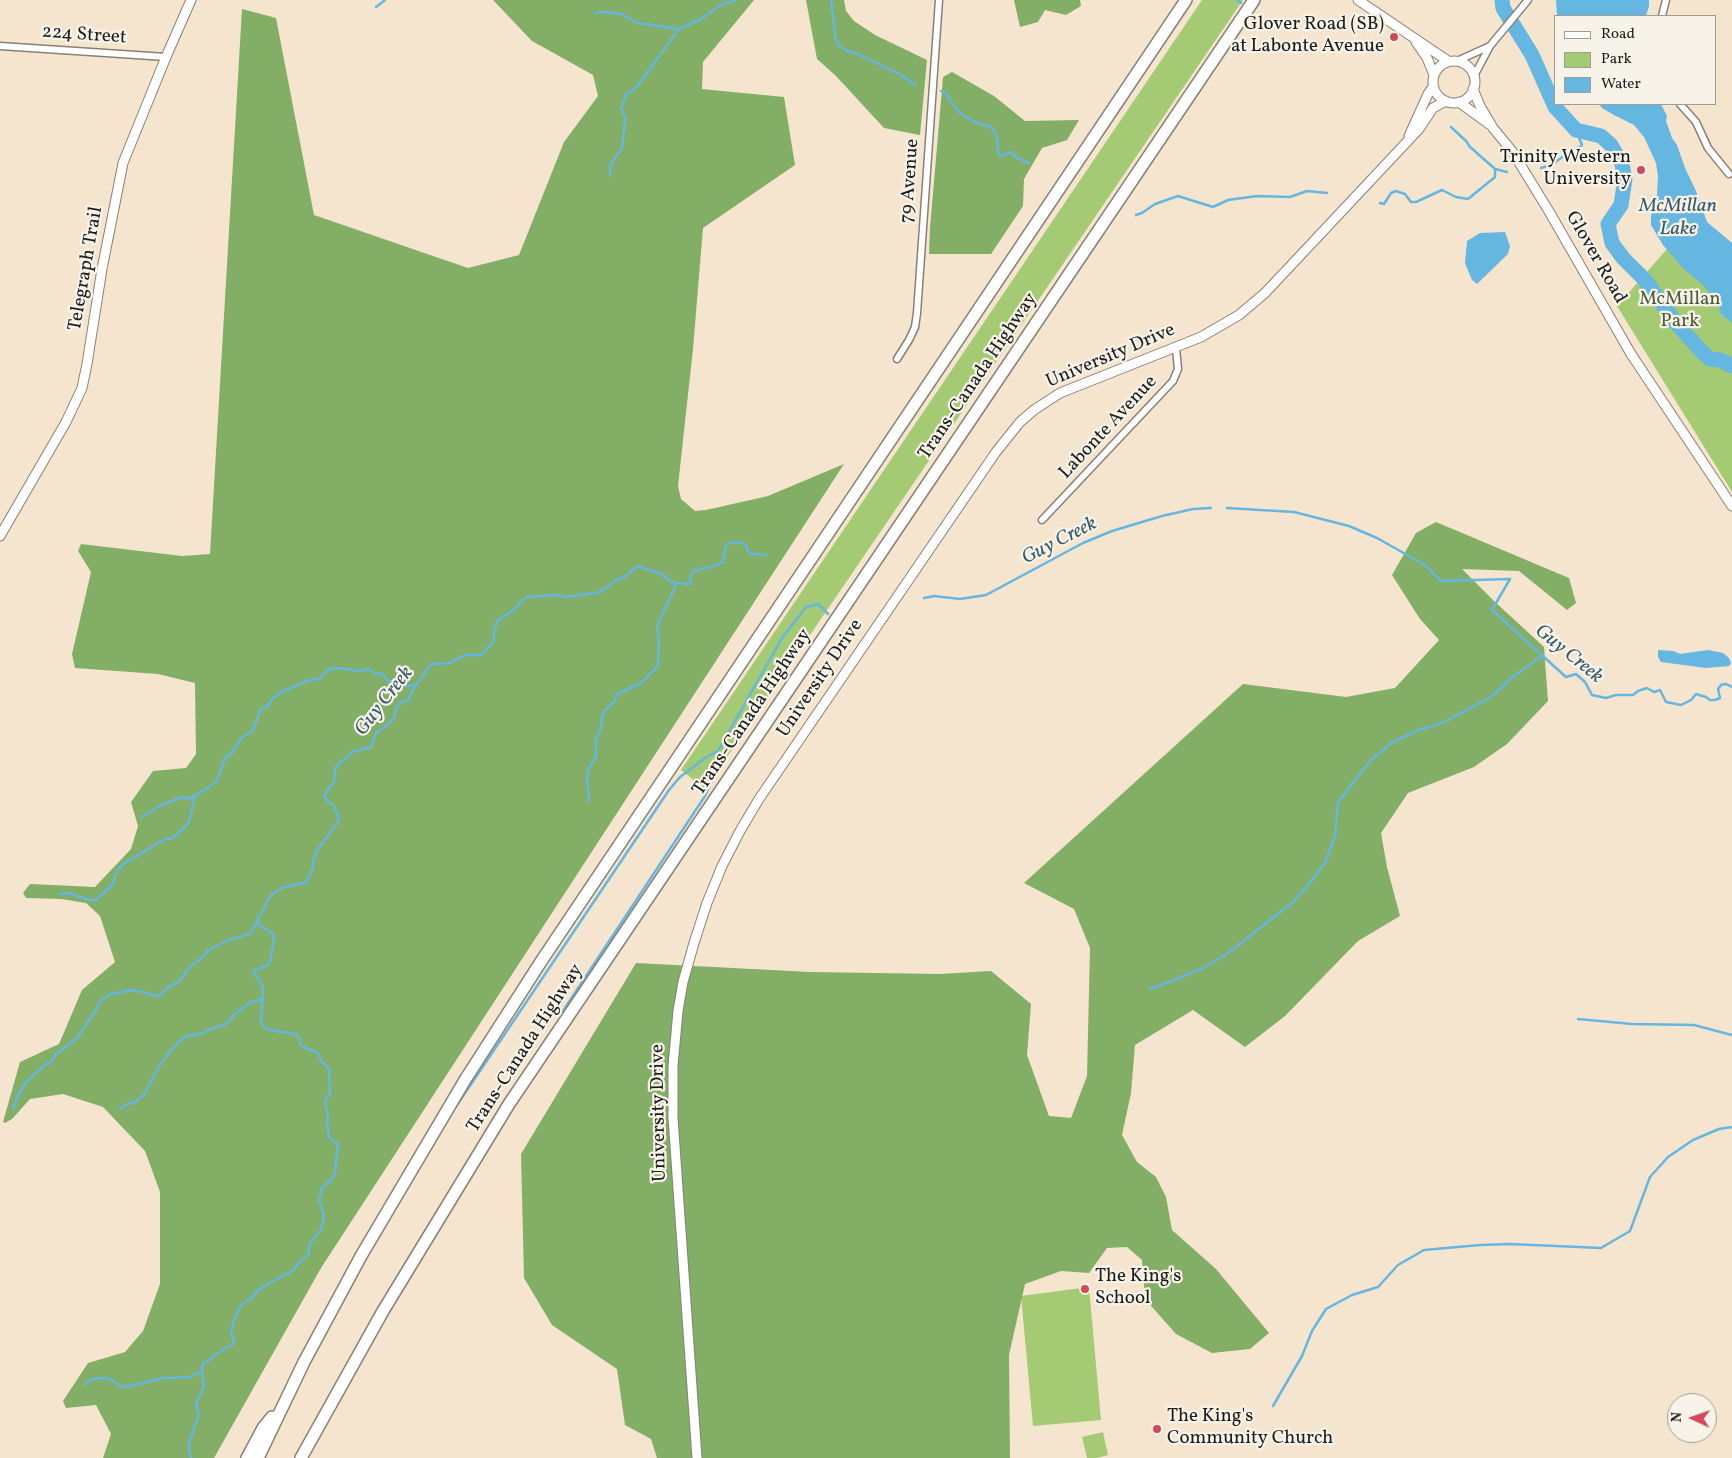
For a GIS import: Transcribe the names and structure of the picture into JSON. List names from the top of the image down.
{
  "streets": {
    "highway": ["Trans-Canada Highway"],
    "street": [
      "224 Street",
      "79 Avenue",
      "Glover Road",
      "Telegraph Trail",
      "University Drive",
      "Labonte Avenue"
    ]
  },
  "crossings": [
    ["224 Street", "Telegraph Trail"],
    ["Glover Road", "University Drive"],
    ["University Drive", "Labonte Avenue"]
  ],
  "water": ["McMillan Lake", "Guy Creek"],
  "parks": ["McMillan Park"],
  "places": [
    "Glover Road (SB) at Labonte Avenue",
    "Trinity Western University",
    "The King's School",
    "The King's Community Church"
  ],
  "legend": ["Road", "Park", "Water"],
  "north": "left"
}
